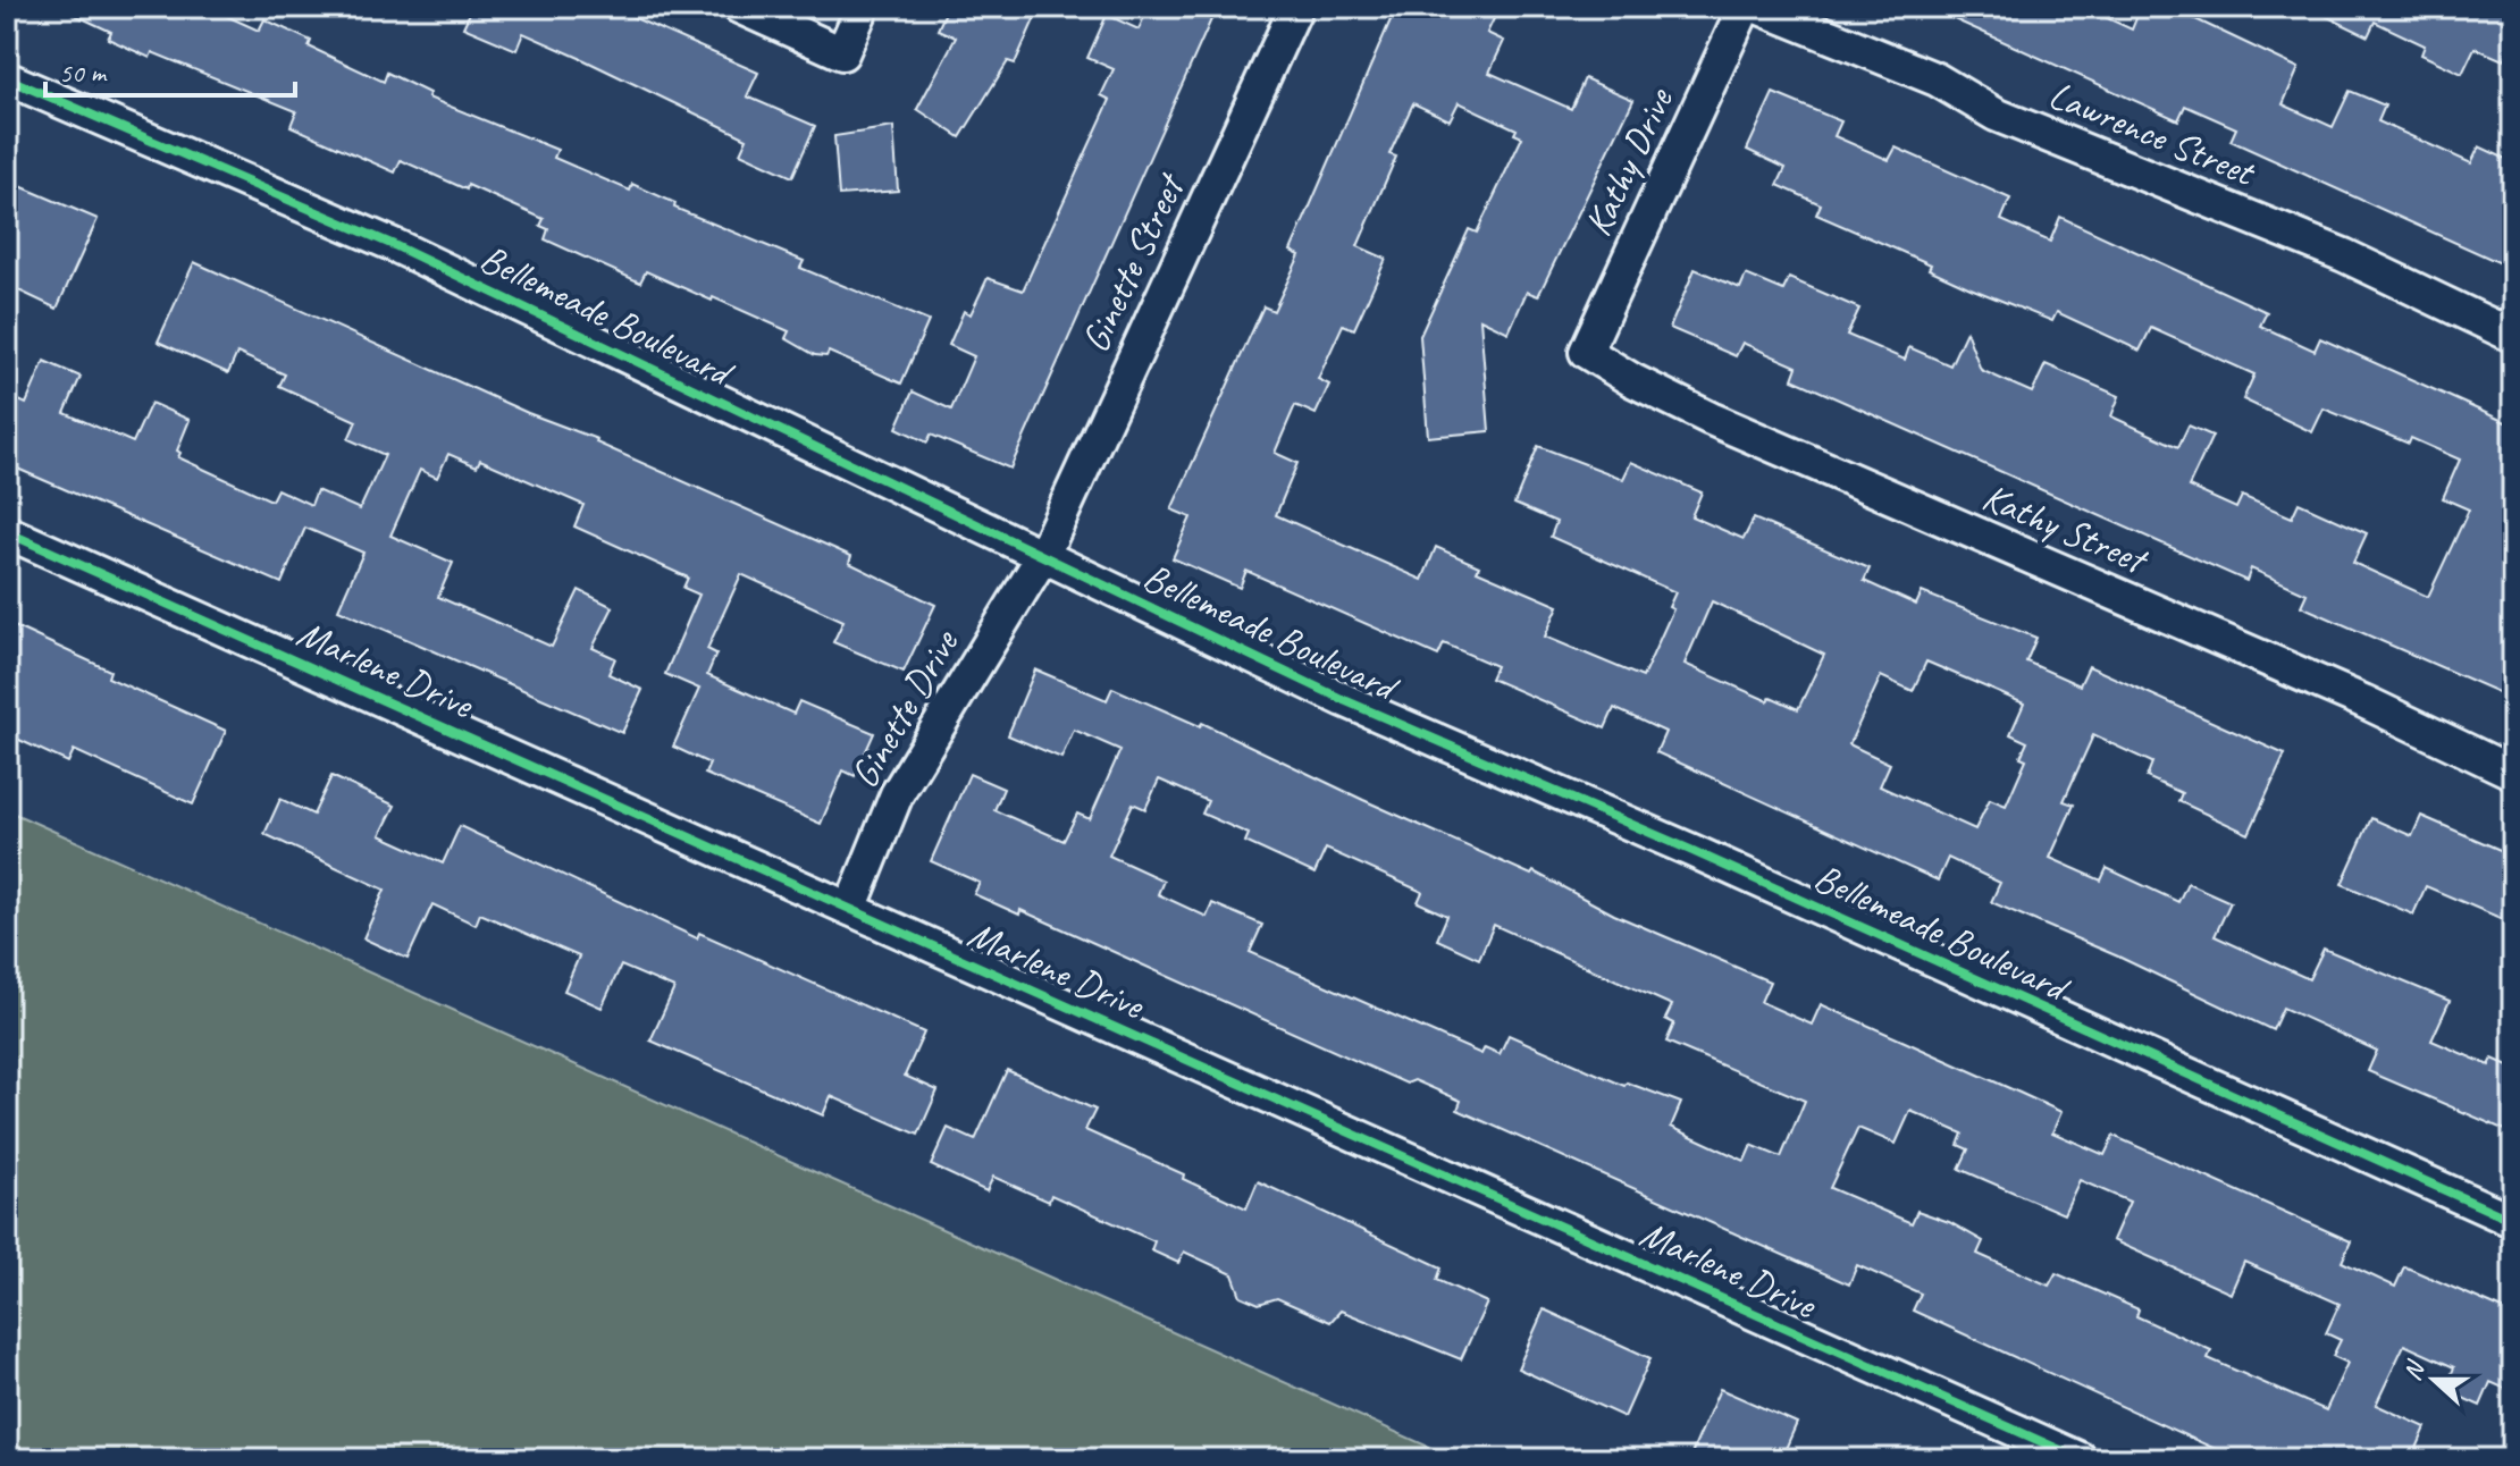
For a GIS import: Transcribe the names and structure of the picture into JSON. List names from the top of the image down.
{
  "streets": {
    "street": [
      "Lawrence Street",
      "Kathy Drive",
      "Ginette Street",
      "Bellemeade Boulevard",
      "Kathy Street",
      "Marlene Drive",
      "Ginette Drive"
    ]
  },
  "crossings": [
    ["Kathy Drive", "Kathy Street"],
    ["Ginette Street", "Bellemeade Boulevard"],
    ["Ginette Street", "Ginette Drive"],
    ["Bellemeade Boulevard", "Ginette Drive"],
    ["Marlene Drive", "Ginette Drive"]
  ],
  "scale_bar": "50 m",
  "north": "left"
}
